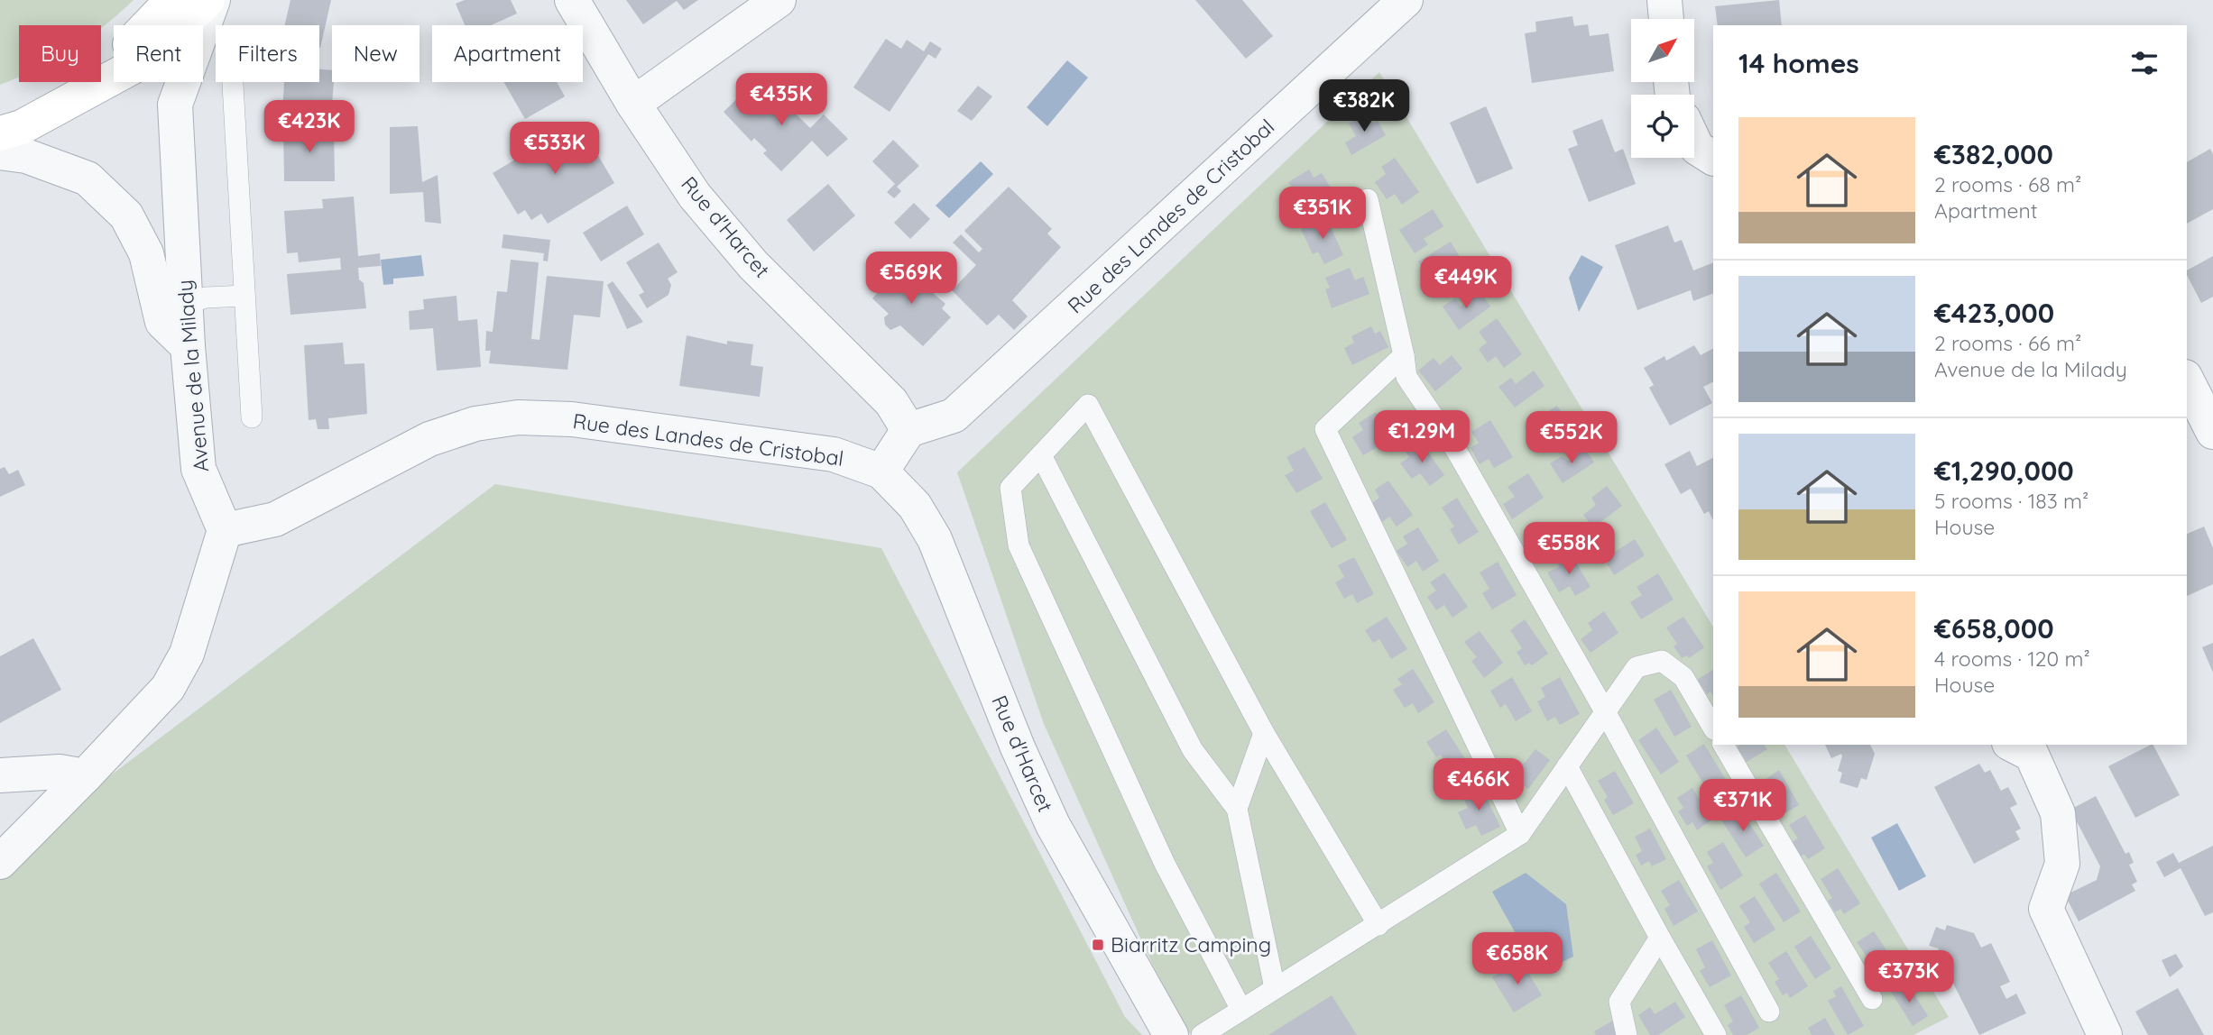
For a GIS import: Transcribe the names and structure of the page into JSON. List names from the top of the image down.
{
  "streets": {
    "street": ["Rue des Landes de Cristobal", "Rue d'Harcet", "Avenue de la Milady"]
  },
  "crossings": [
    ["Rue des Landes de Cristobal", "Rue d'Harcet"],
    ["Rue des Landes de Cristobal", "Avenue de la Milady"]
  ],
  "places": {
    "transit": ["Biarritz Camping"]
  },
  "north": "top right",
  "page": {
    "chip": [
      "Buy",
      "Rent",
      "Filters",
      "New",
      "Apartment"
    ],
    "heading": "14 homes",
    "price": [
      "€435K",
      "€382K",
      "€423K",
      "€533K",
      "€351K",
      "€569K",
      "€449K",
      "€1.29M",
      "€552K",
      "€558K",
      "€466K",
      "€371K",
      "€658K",
      "€373K"
    ],
    "list": [
      {
        "name": "€382,000",
        "note": "2 rooms · 68 m² · Apartment"
      },
      {
        "name": "€423,000",
        "note": "2 rooms · 66 m² · Avenue de la Milady"
      },
      {
        "name": "€1,290,000",
        "note": "5 rooms · 183 m² · House"
      },
      {
        "name": "€658,000",
        "note": "4 rooms · 120 m² · House"
      }
    ]
  }
}
